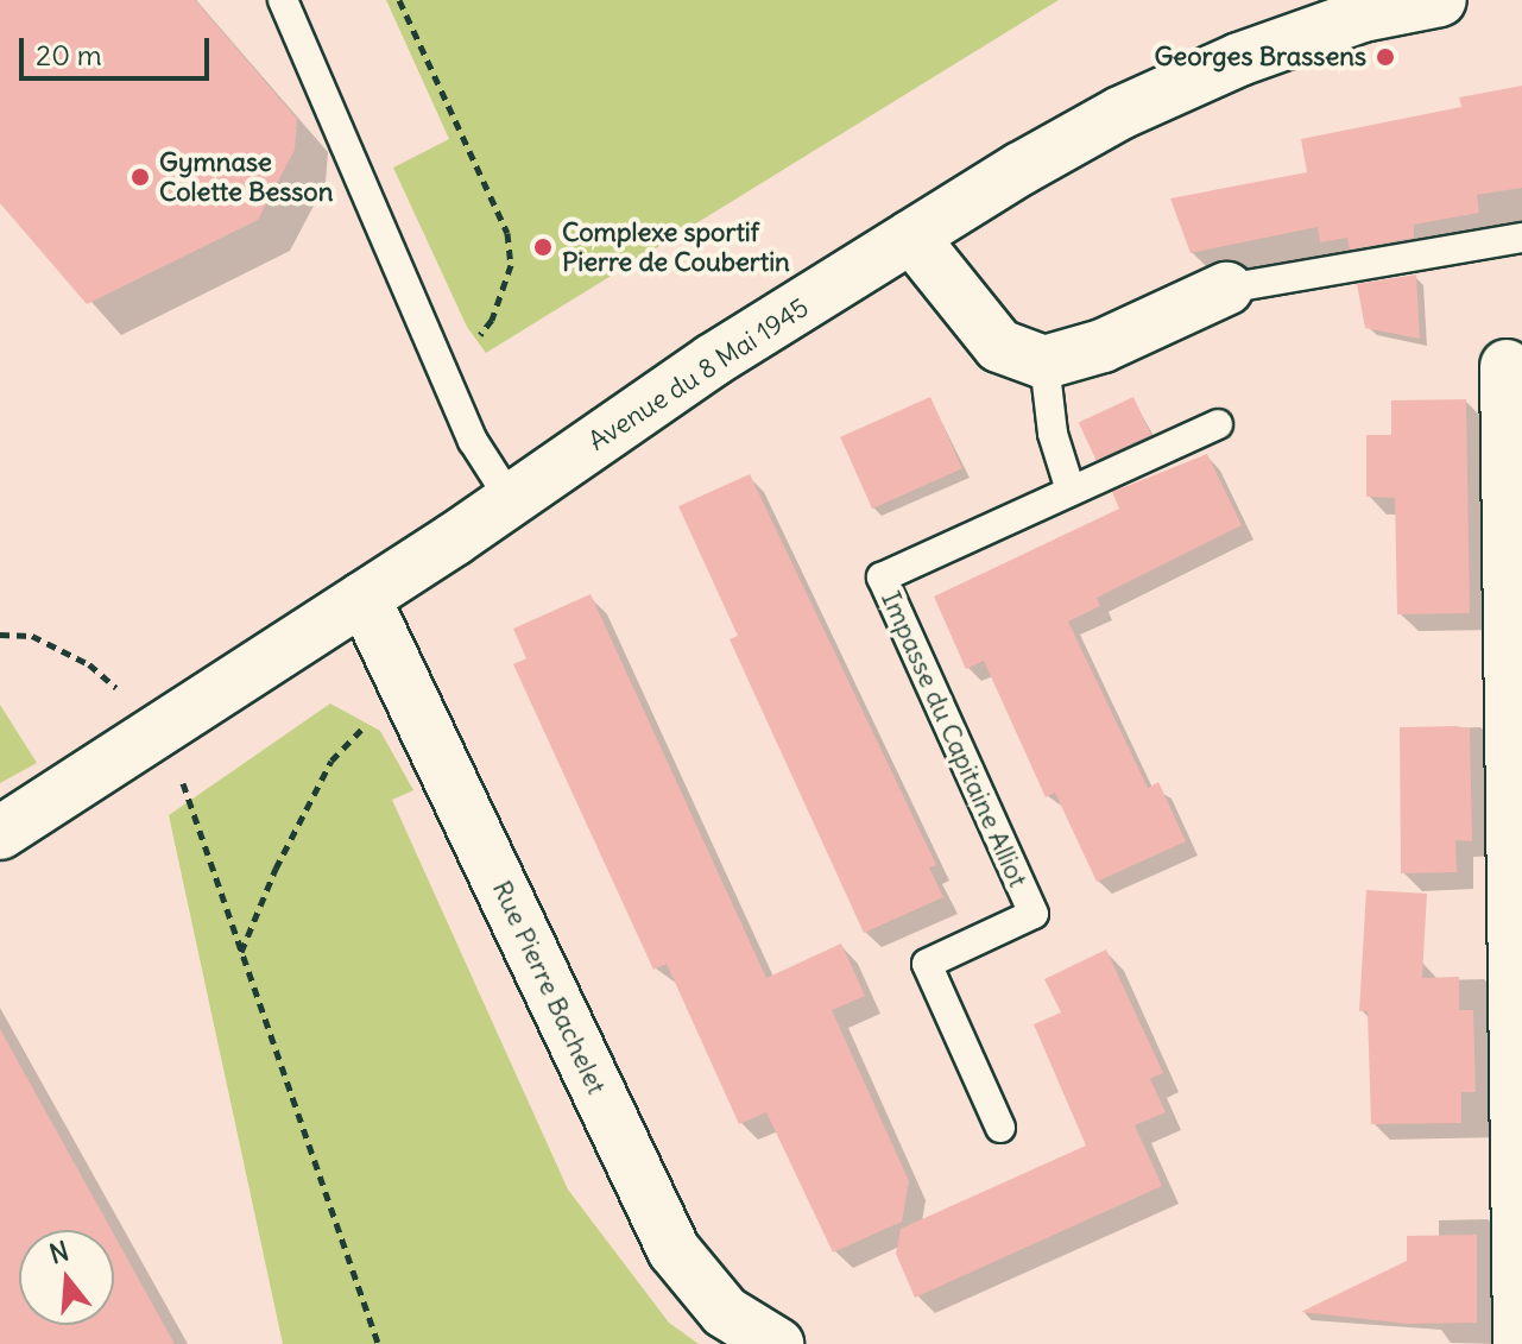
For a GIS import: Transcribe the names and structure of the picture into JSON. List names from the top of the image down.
{
  "streets": {
    "street": ["Avenue du 8 Mai 1945", "Rue Pierre Bachelet"],
    "lane": ["Impasse du Capitaine Alliot"]
  },
  "crossings": [
    ["Avenue du 8 Mai 1945", "Rue Pierre Bachelet"]
  ],
  "places": ["Georges Brassens", "Gymnase Colette Besson", "Complexe sportif Pierre de Coubertin"],
  "scale_bar": "20 m",
  "north": "top"
}
